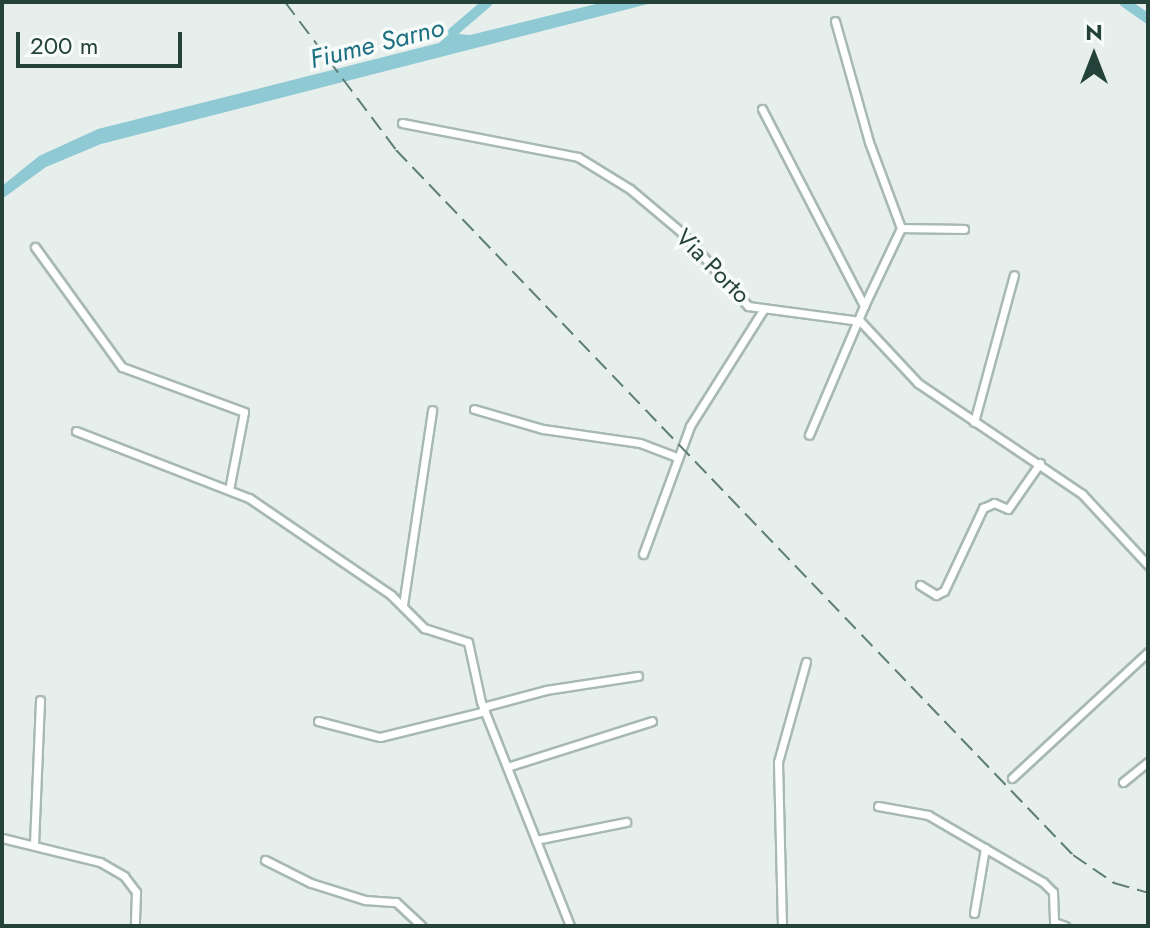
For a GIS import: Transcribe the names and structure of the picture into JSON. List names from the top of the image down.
{
  "streets": {
    "street": ["Via Porto"]
  },
  "water": ["Fiume Sarno"],
  "scale_bar": "200 m",
  "north": "top"
}
